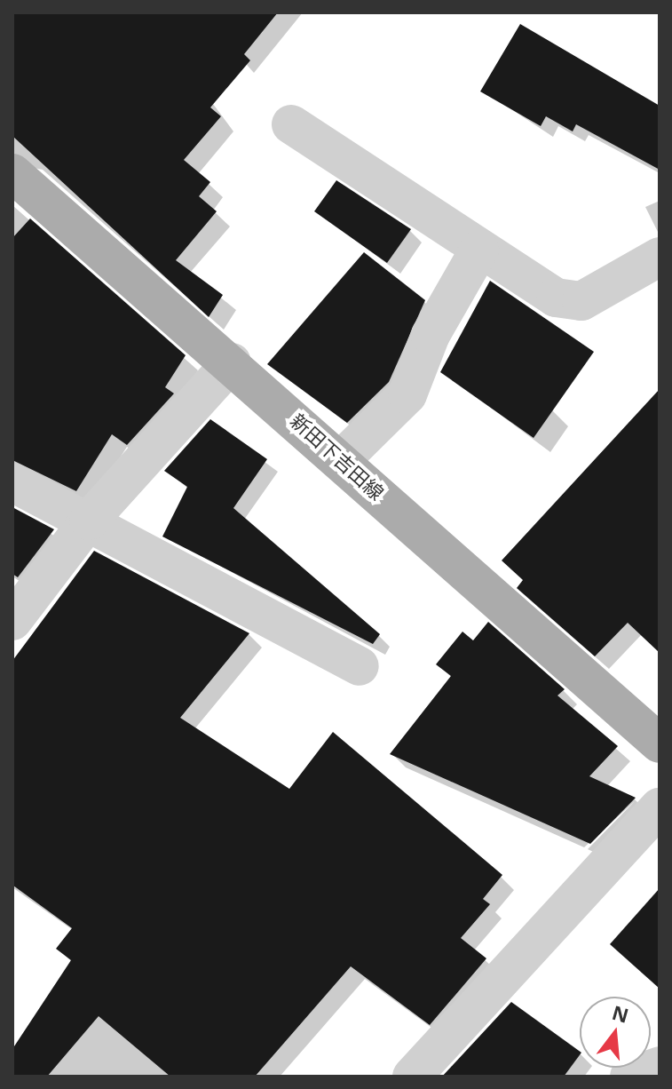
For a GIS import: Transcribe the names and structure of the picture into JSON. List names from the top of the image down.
{
  "streets": {
    "main road": ["新田下吉田線"]
  },
  "north": "top"
}
